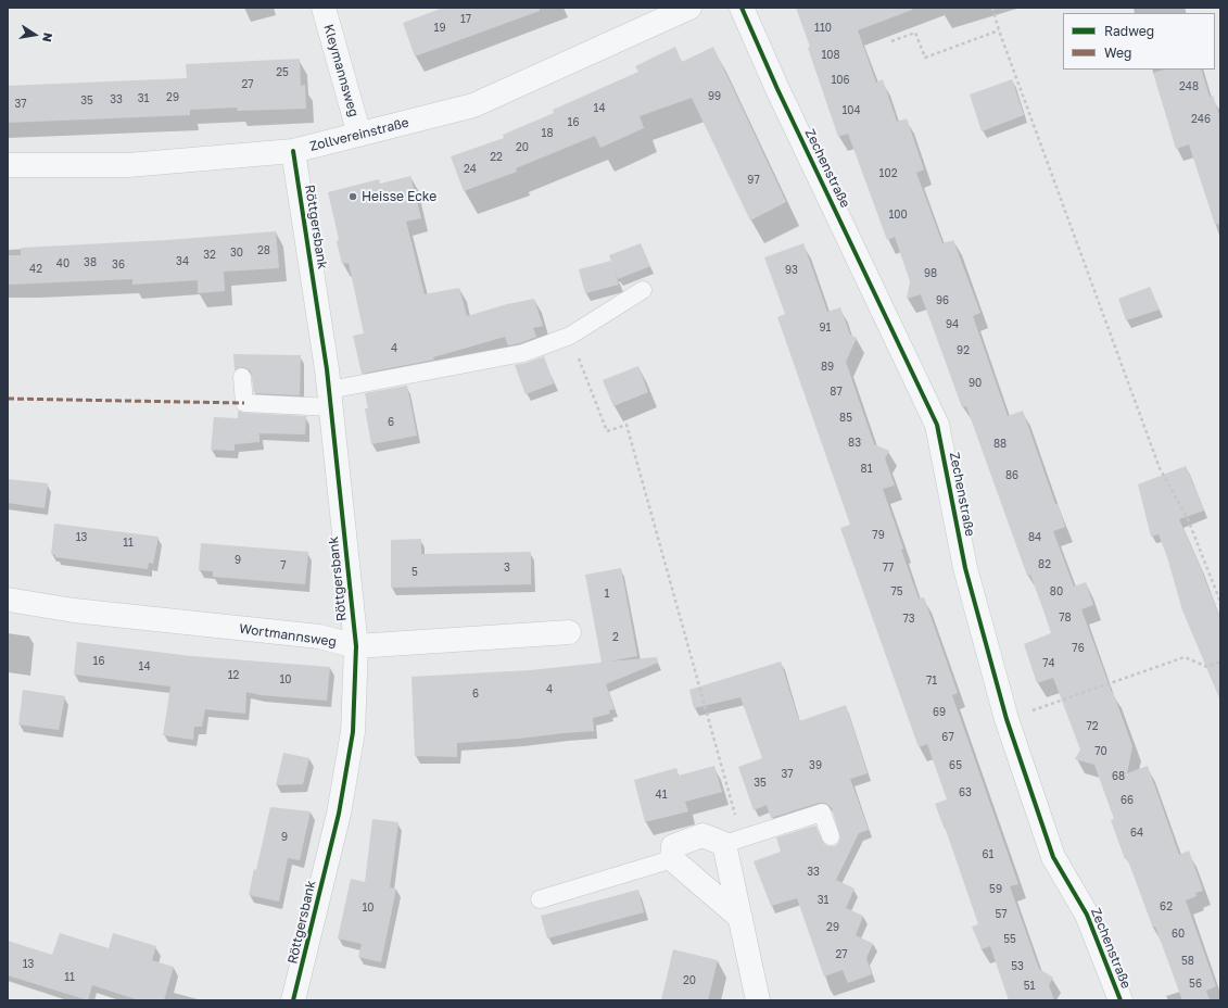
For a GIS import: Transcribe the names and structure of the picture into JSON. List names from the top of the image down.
{
  "streets": {
    "street": [
      "Kleymannsweg",
      "Zollvereinstraße",
      "Zechenstraße",
      "Röttgersbank",
      "Wortmannsweg"
    ]
  },
  "crossings": [
    ["Kleymannsweg", "Zollvereinstraße"],
    ["Zollvereinstraße", "Röttgersbank"],
    ["Röttgersbank", "Wortmannsweg"]
  ],
  "places": ["Heisse Ecke"],
  "house_numbers": [
    "17",
    "19",
    "110",
    "108",
    "25",
    "106",
    "27",
    "248",
    "99",
    "29",
    "31",
    "33",
    "35",
    "37",
    "14",
    "104",
    "246",
    "16",
    "18",
    "20",
    "22",
    "24",
    "102",
    "97",
    "100",
    "28",
    "30",
    "32",
    "34",
    "38",
    "40",
    "36",
    "42",
    "93",
    "98",
    "96",
    "94",
    "91",
    "4",
    "92",
    "89",
    "90",
    "87",
    "85",
    "6",
    "83",
    "88",
    "81",
    "86",
    "79",
    "13",
    "84",
    "11",
    "9",
    "82",
    "7",
    "3",
    "77",
    "5",
    "75",
    "80",
    "1",
    "78",
    "73",
    "2",
    "76",
    "16",
    "74",
    "14",
    "12",
    "10",
    "71",
    "4",
    "6",
    "69",
    "72",
    "67",
    "70",
    "39",
    "65",
    "37",
    "68",
    "35",
    "63",
    "41",
    "66",
    "64",
    "9",
    "61",
    "33",
    "59",
    "31",
    "62",
    "10",
    "57",
    "29",
    "60",
    "55",
    "27",
    "58",
    "13",
    "53",
    "11",
    "20",
    "56",
    "51"
  ],
  "legend": ["Radweg", "Weg"],
  "north": "right"
}
